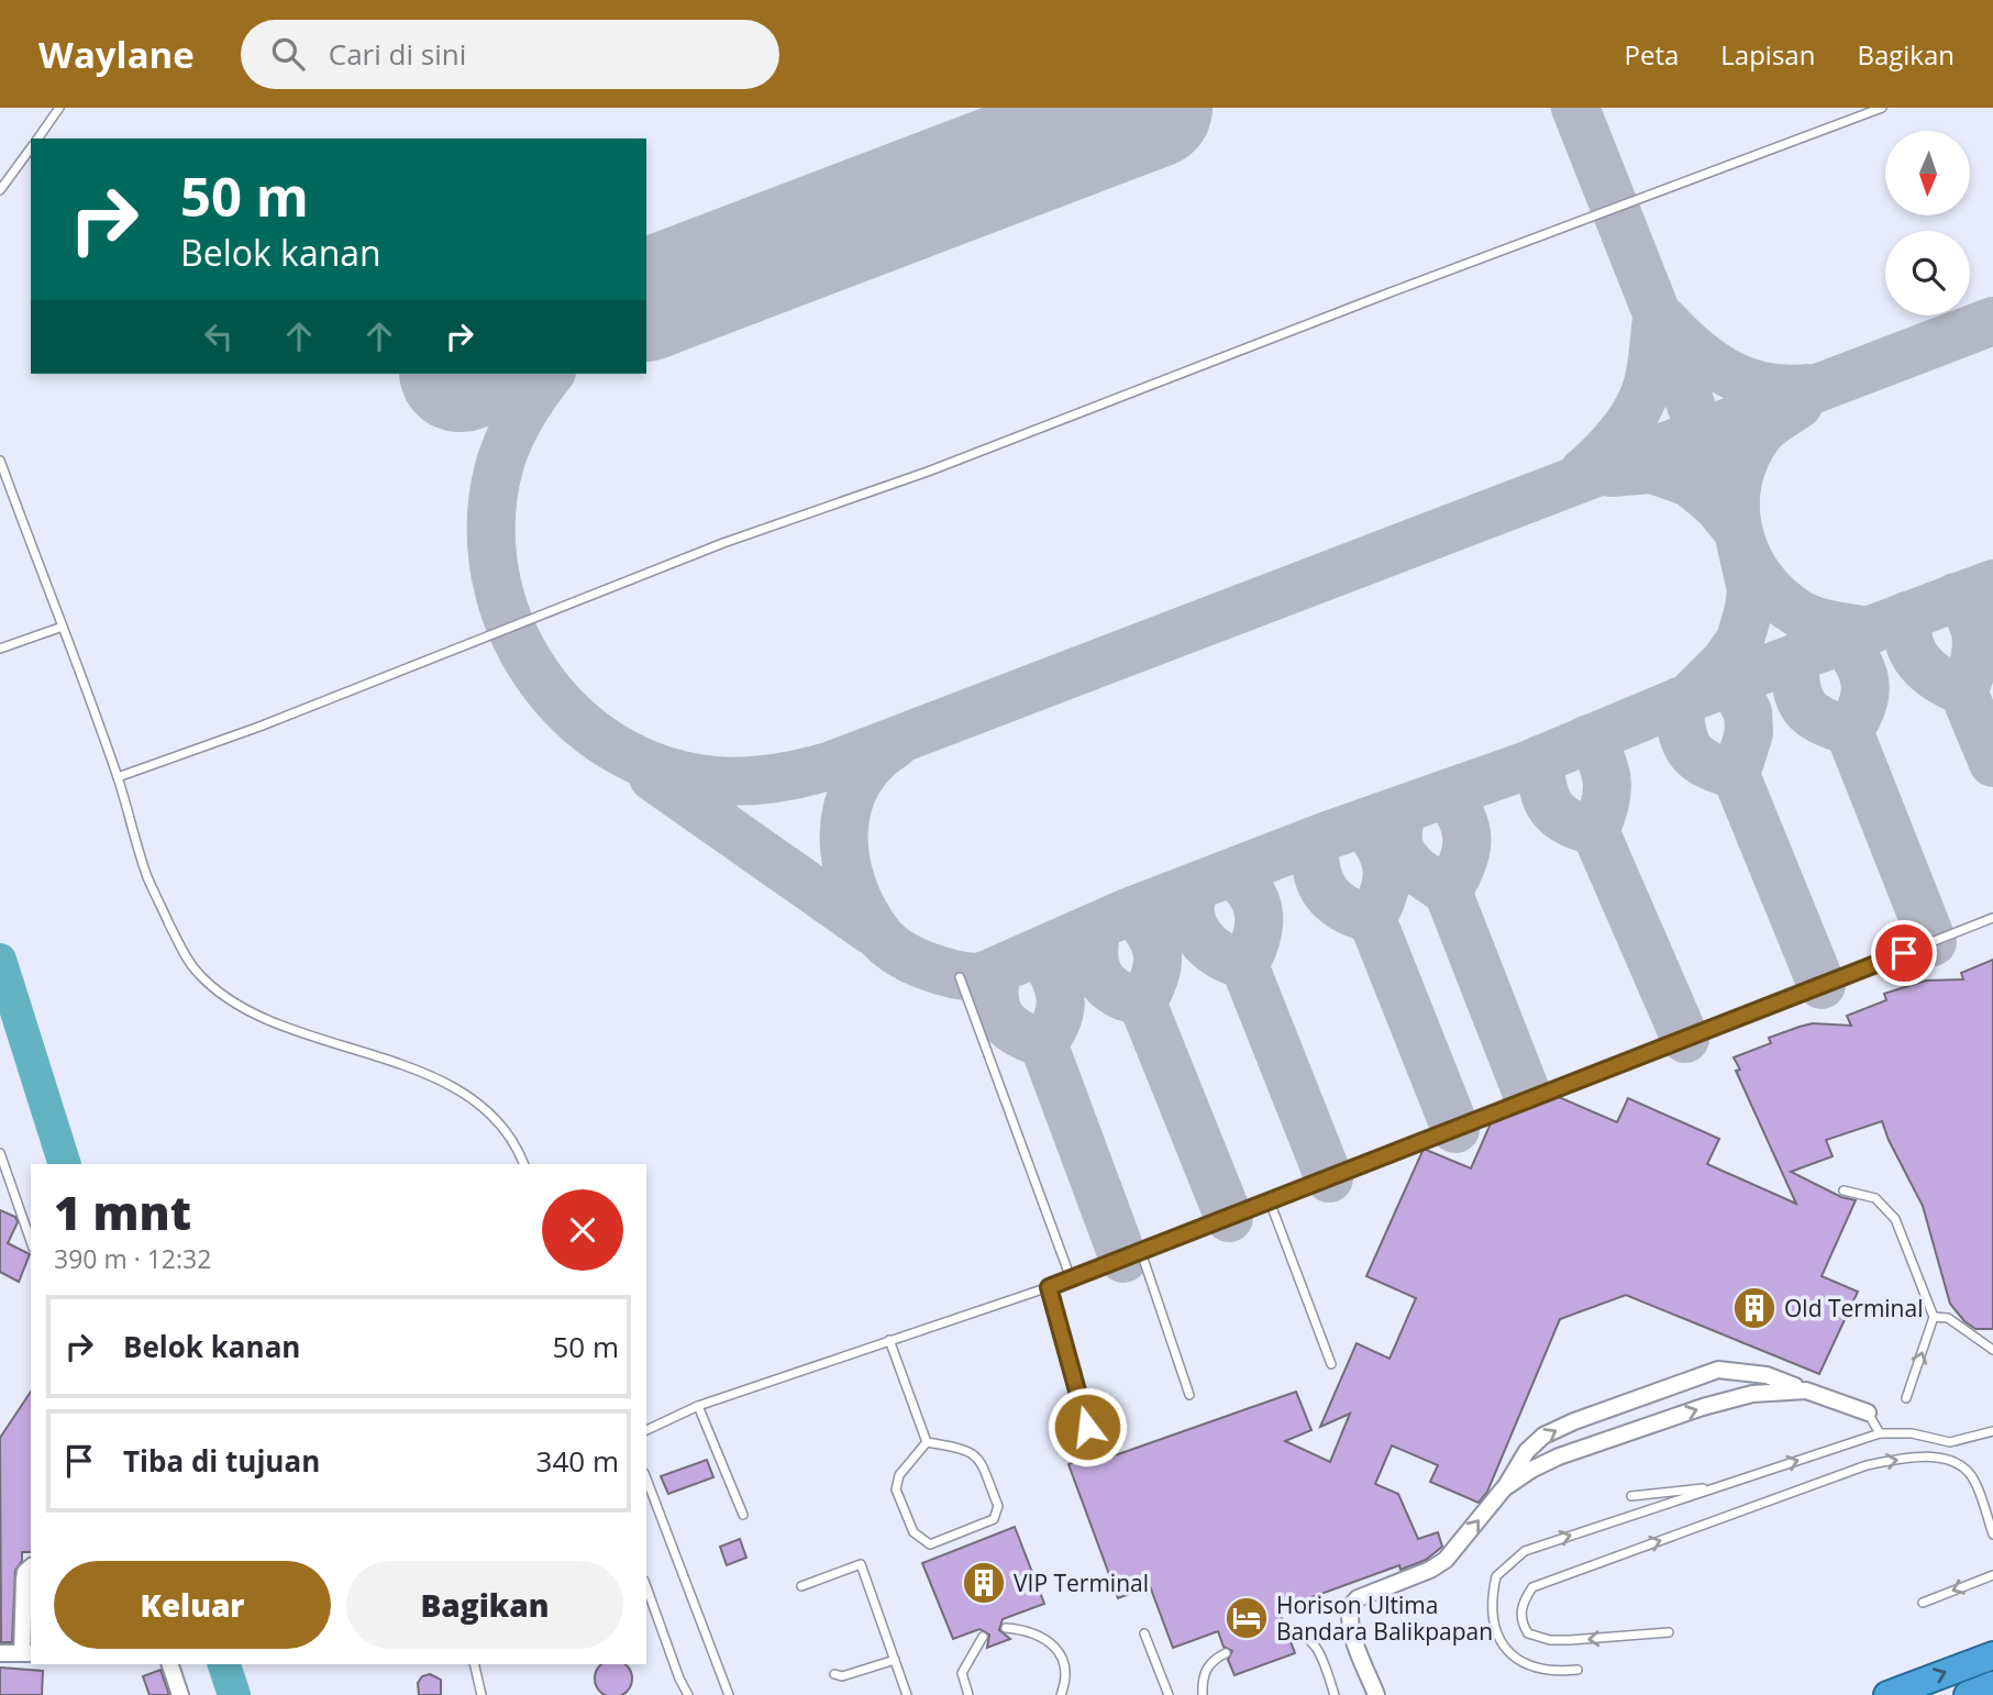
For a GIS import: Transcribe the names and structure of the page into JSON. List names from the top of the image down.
{
  "places": {
    "building": ["Old Terminal", "VIP Terminal"],
    "hotel": ["Horison Ultima Bandara Balikpapan"]
  },
  "north": "bottom",
  "page": {
    "header": "Waylane",
    "search": "Cari di sini",
    "nav": ["Peta", "Lapisan", "Bagikan"],
    "turn": ["50 m", "Belok kanan"],
    "heading": ["1 mnt", "390 m · 12:32"],
    "list": [
      {
        "name": "Belok kanan",
        "value": "50 m"
      },
      {
        "name": "Tiba di tujuan",
        "value": "340 m"
      }
    ],
    "buttons": ["Keluar", "Bagikan"]
  }
}
